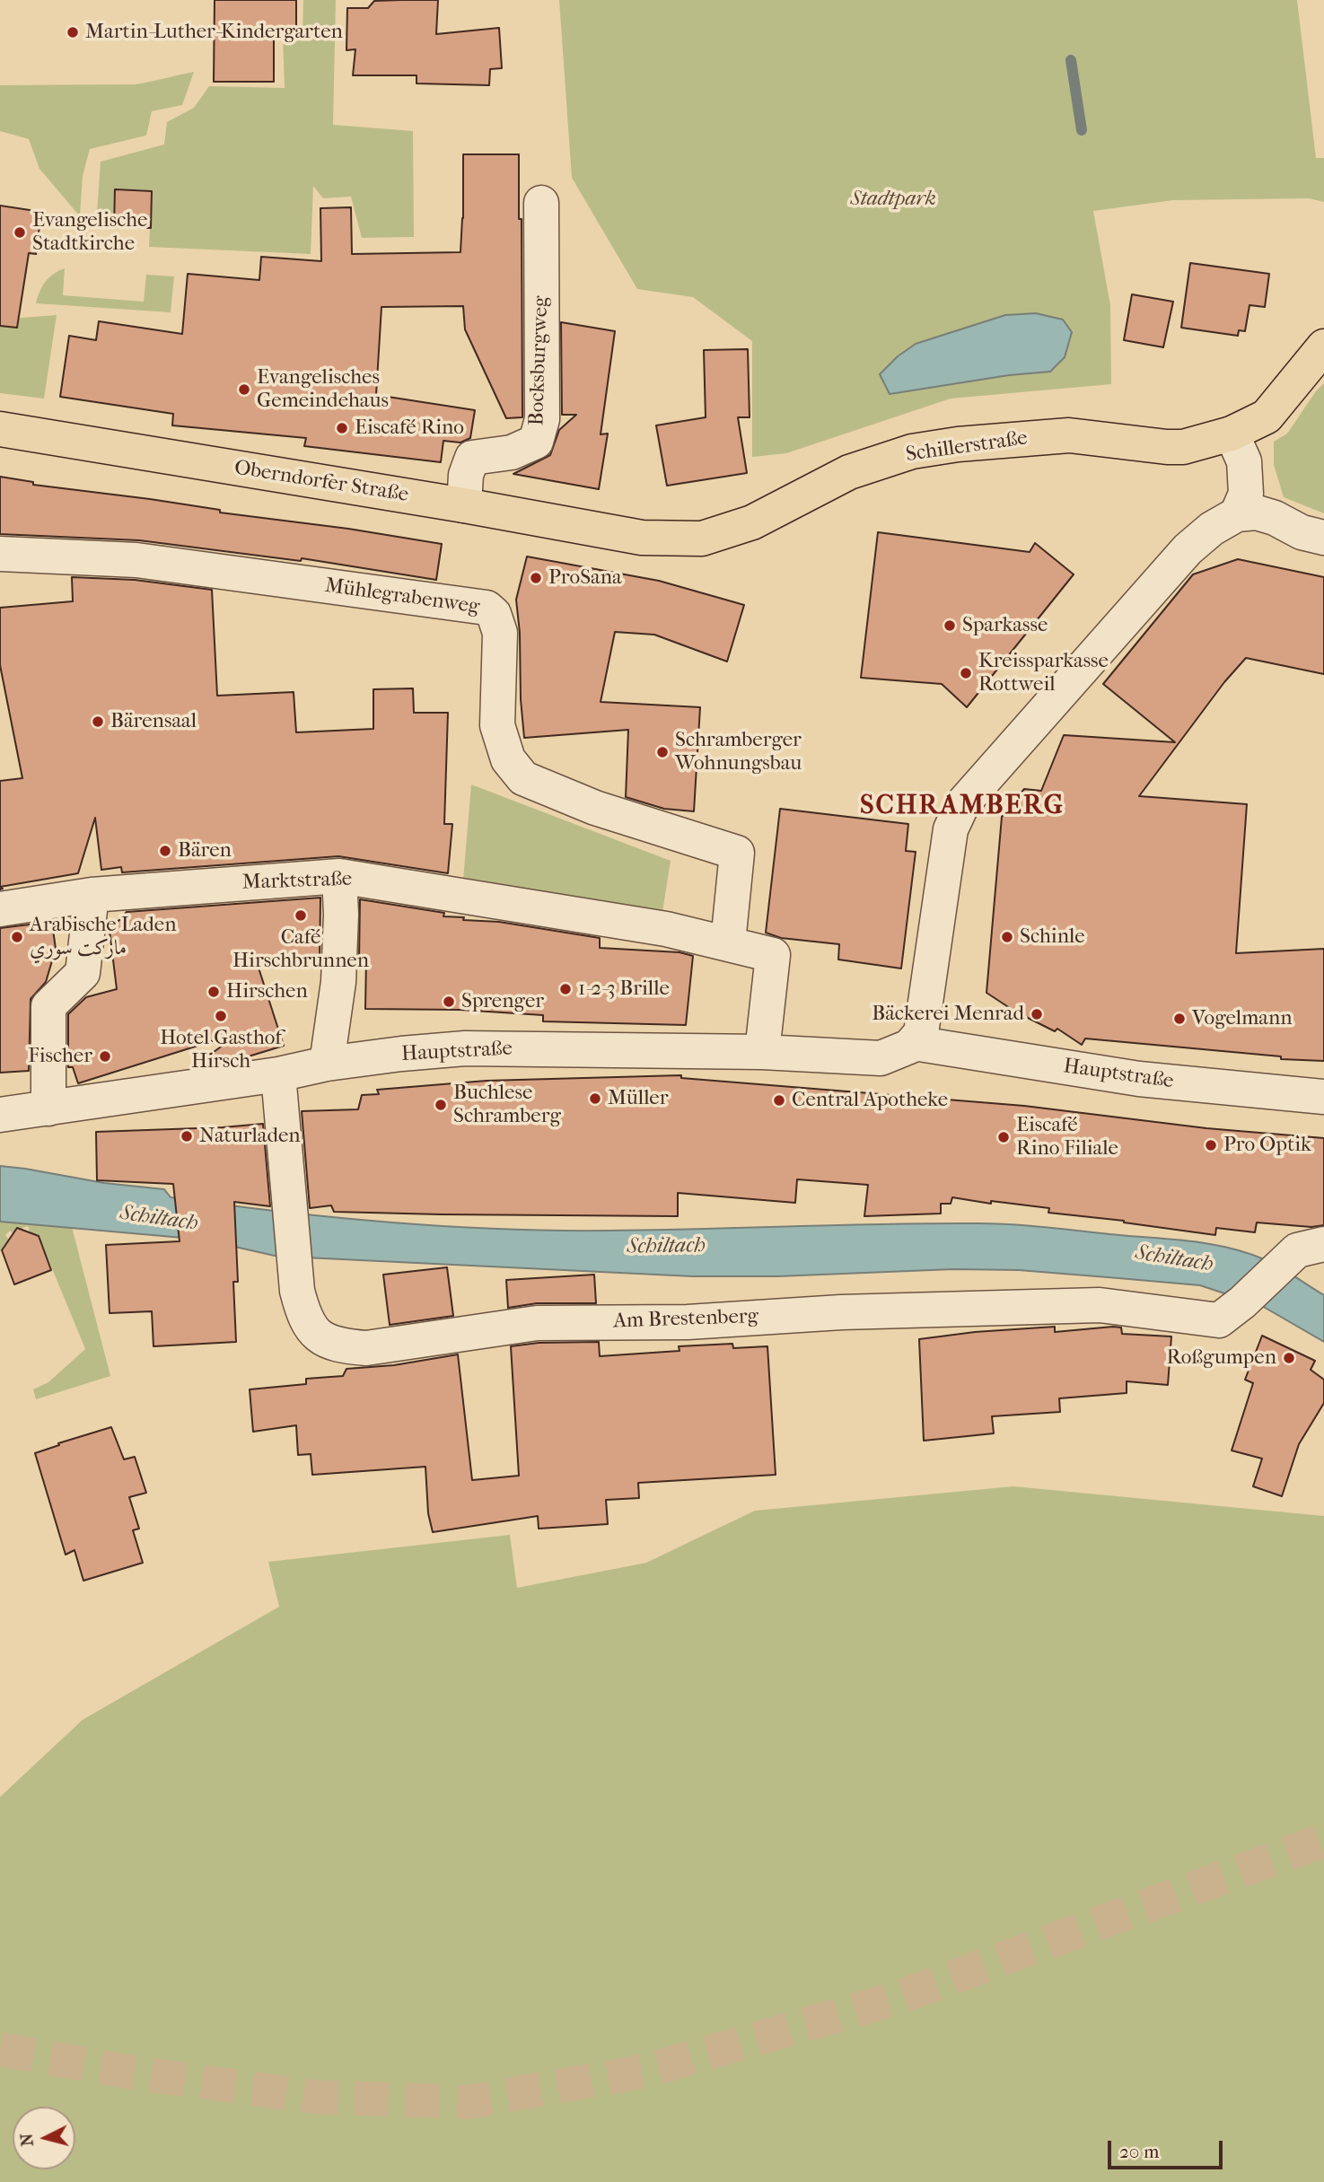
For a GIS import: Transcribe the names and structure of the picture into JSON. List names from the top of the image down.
{
  "streets": {
    "main road": ["Schillerstraße", "Oberndorfer Straße"],
    "street": [
      "Bocksburgweg",
      "Mühlegrabenweg",
      "Marktstraße",
      "Hauptstraße",
      "Am Brestenberg"
    ]
  },
  "crossings": [
    ["Bocksburgweg", "Oberndorfer Straße"],
    ["Schillerstraße", "Oberndorfer Straße"],
    ["Mühlegrabenweg", "Marktstraße"],
    ["Marktstraße", "Hauptstraße"],
    ["Hauptstraße", "Am Brestenberg"]
  ],
  "districts": ["SCHRAMBERG"],
  "water": ["Schiltach"],
  "parks": ["Stadtpark"],
  "places": [
    "Martin-Luther-Kindergarten",
    "Evangelische Stadtkirche",
    "Evangelisches Gemeindehaus",
    "Eiscafé Rino",
    "ProSana",
    "Sparkasse",
    "Kreissparkasse Rottweil",
    "Bärensaal",
    "Schramberger Wohnungsbau",
    "Bären",
    "Café Hirschbrunnen",
    "Arabische Laden ماركت سوري",
    "Schinle",
    "1-2-3 Brille",
    "Hirschen",
    "Sprenger",
    "Bäckerei Menrad",
    "Hotel Gasthof Hirsch",
    "Vogelmann",
    "Fischer",
    "Müller",
    "Central Apotheke",
    "Buchlese Schramberg",
    "Naturladen",
    "Eiscafé Rino Filiale",
    "Pro Optik",
    "Roßgumpen"
  ],
  "scale_bar": "20 m",
  "north": "left"
}
